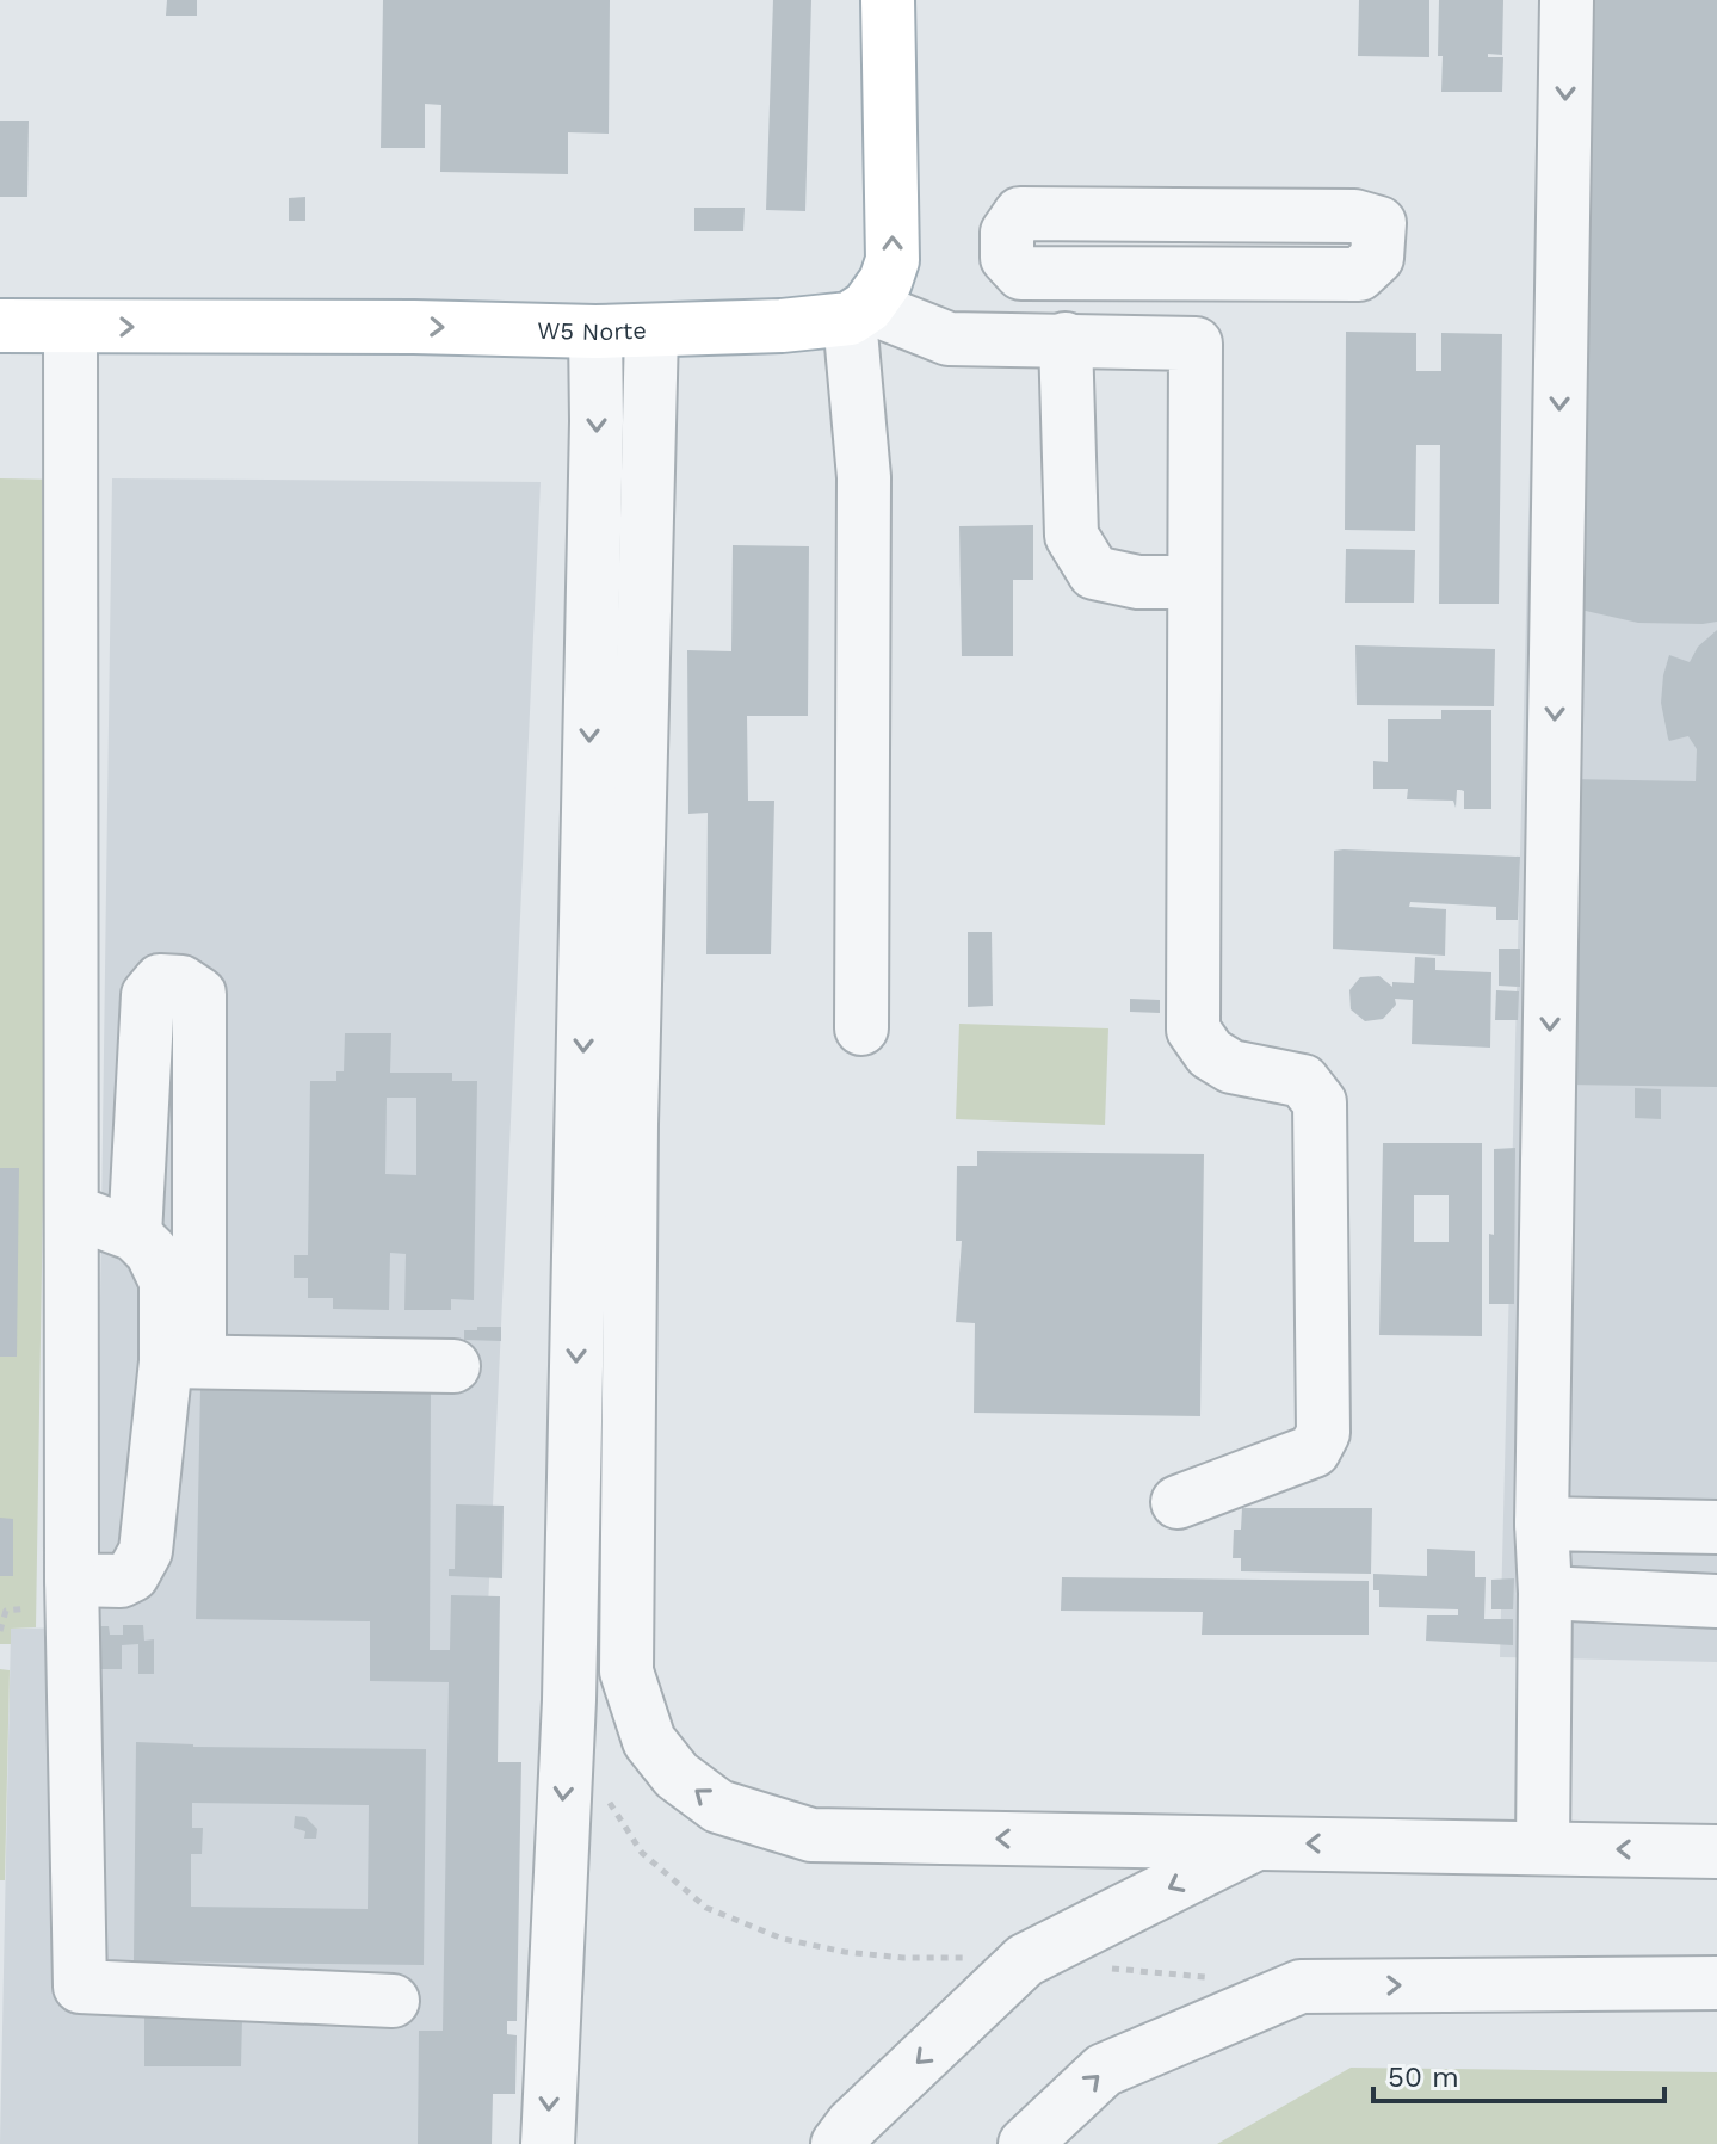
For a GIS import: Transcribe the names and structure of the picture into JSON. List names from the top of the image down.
{
  "streets": {
    "main road": ["W5 Norte"]
  },
  "one_way": ["W5 Norte"],
  "scale_bar": "50 m"
}
